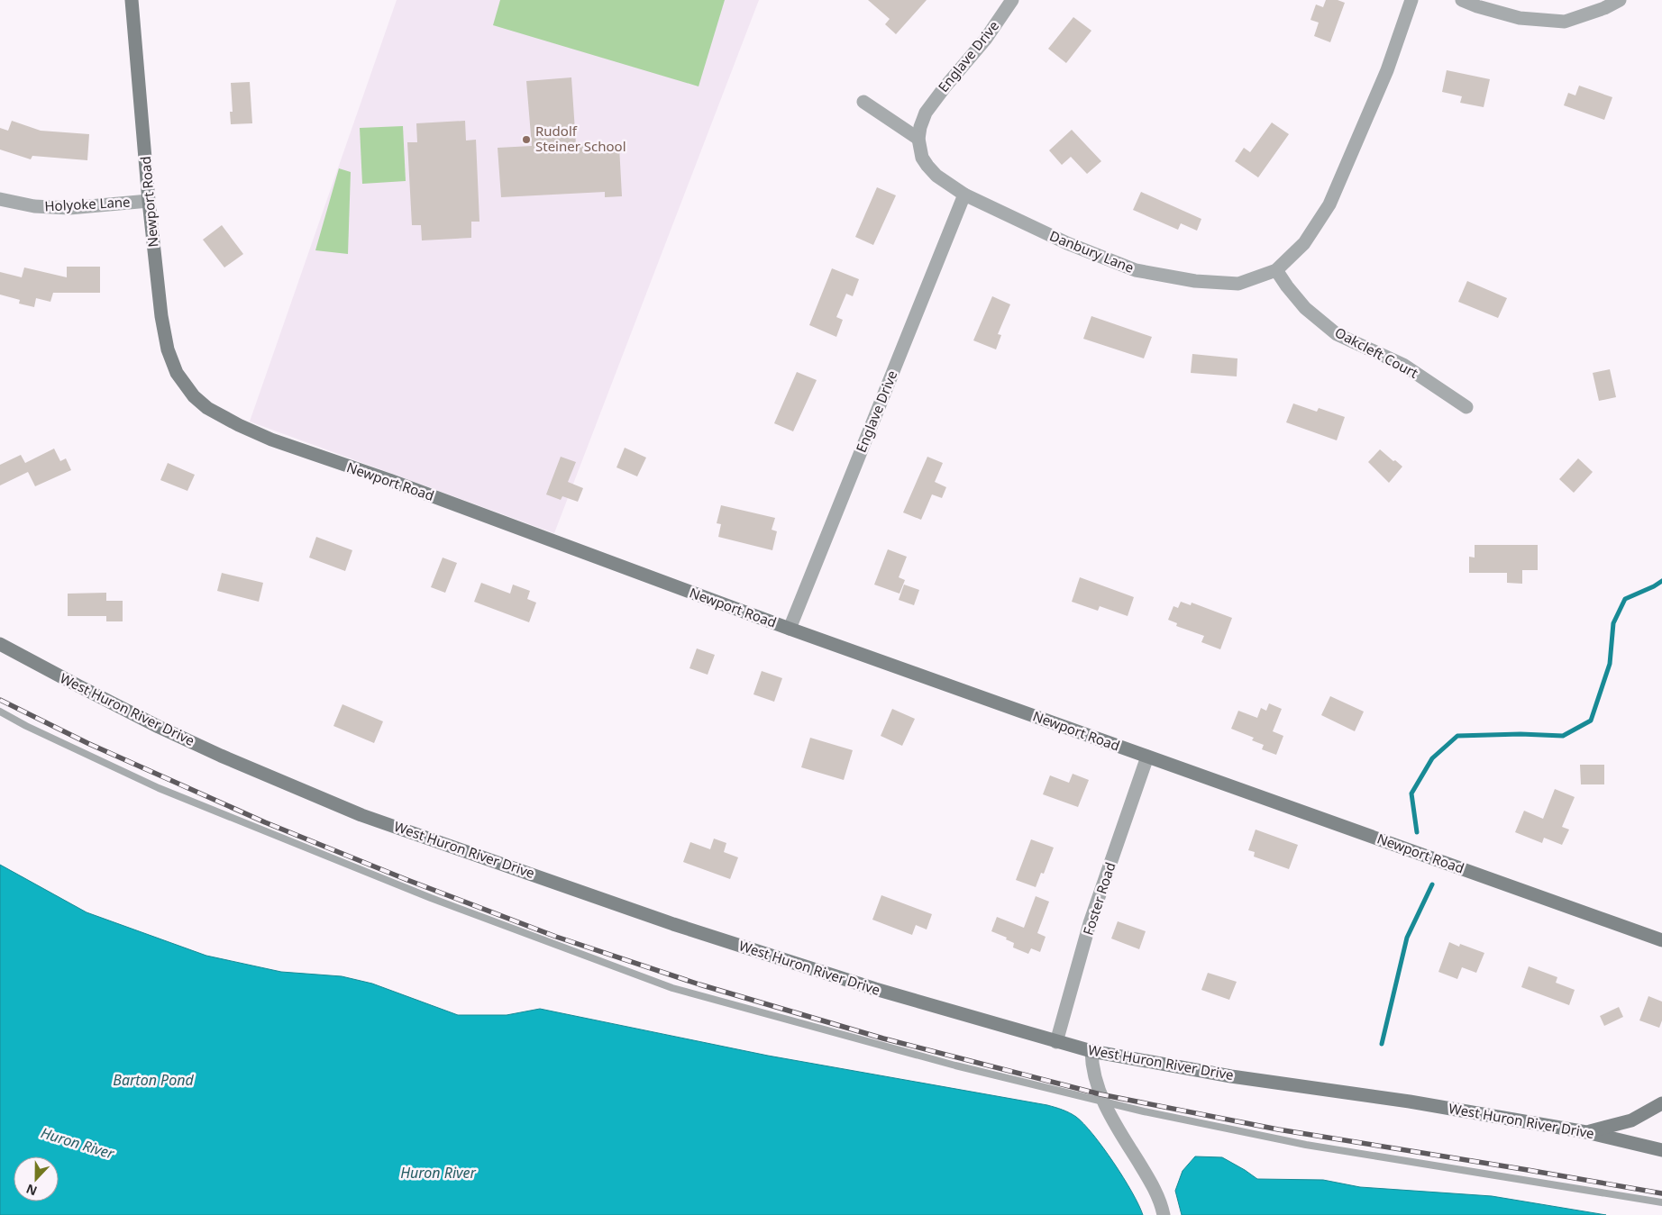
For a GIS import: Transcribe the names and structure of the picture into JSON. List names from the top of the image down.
{
  "streets": {
    "street": [
      "Englave Drive",
      "Newport Road",
      "Holyoke Lane",
      "Danbury Lane",
      "Oakcleft Court",
      "West Huron River Drive",
      "Foster Road"
    ]
  },
  "crossings": [
    ["Englave Drive", "Newport Road"],
    ["Englave Drive", "Danbury Lane"],
    ["Newport Road", "Holyoke Lane"],
    ["Newport Road", "Foster Road"],
    ["Danbury Lane", "Oakcleft Court"],
    ["West Huron River Drive", "Foster Road"]
  ],
  "water": ["Barton Pond", "Huron River"],
  "places": ["Rudolf Steiner School"],
  "north": "bottom"
}
